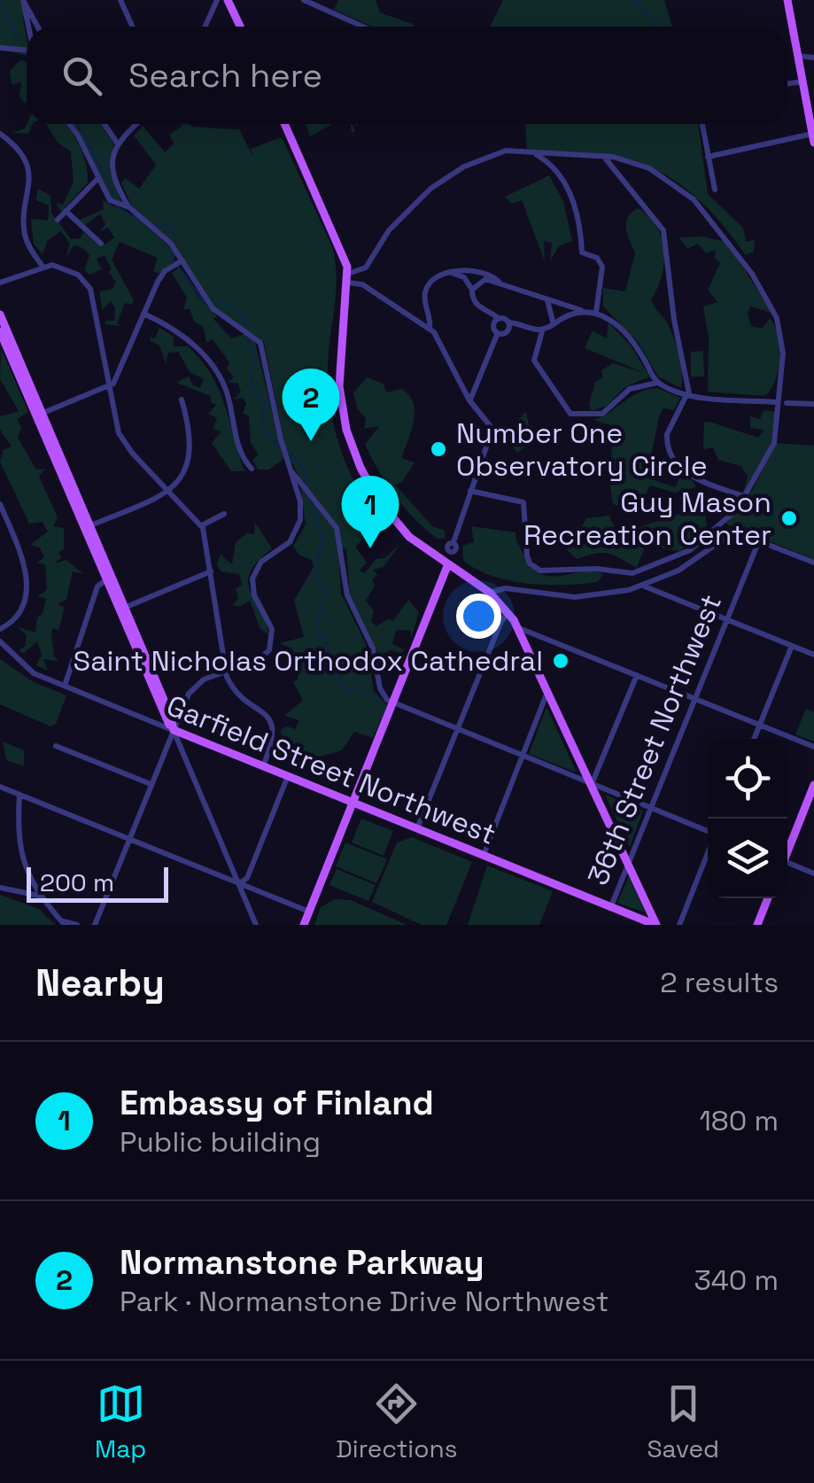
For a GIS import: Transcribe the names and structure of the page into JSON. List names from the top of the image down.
{
  "streets": {
    "main road": ["Garfield Street Northwest"],
    "street": ["36th Street Northwest"]
  },
  "crossings": [
    ["36th Street Northwest", "Garfield Street Northwest"]
  ],
  "places": ["Number One Observatory Circle", "Guy Mason Recreation Center", "Saint Nicholas Orthodox Cathedral"],
  "scale_bar": "200 m",
  "page": {
    "search": "Search here",
    "pins": ["2", "1"],
    "scale": "200 m",
    "heading": ["Nearby", "2 results"],
    "list": [
      {
        "mark": "1",
        "name": "Embassy of Finland",
        "note": "Public building",
        "value": "180 m"
      },
      {
        "mark": "2",
        "name": "Normanstone Parkway",
        "note": "Park · Normanstone Drive Northwest",
        "value": "340 m"
      }
    ],
    "nav": ["Map", "Directions", "Saved"]
  }
}
